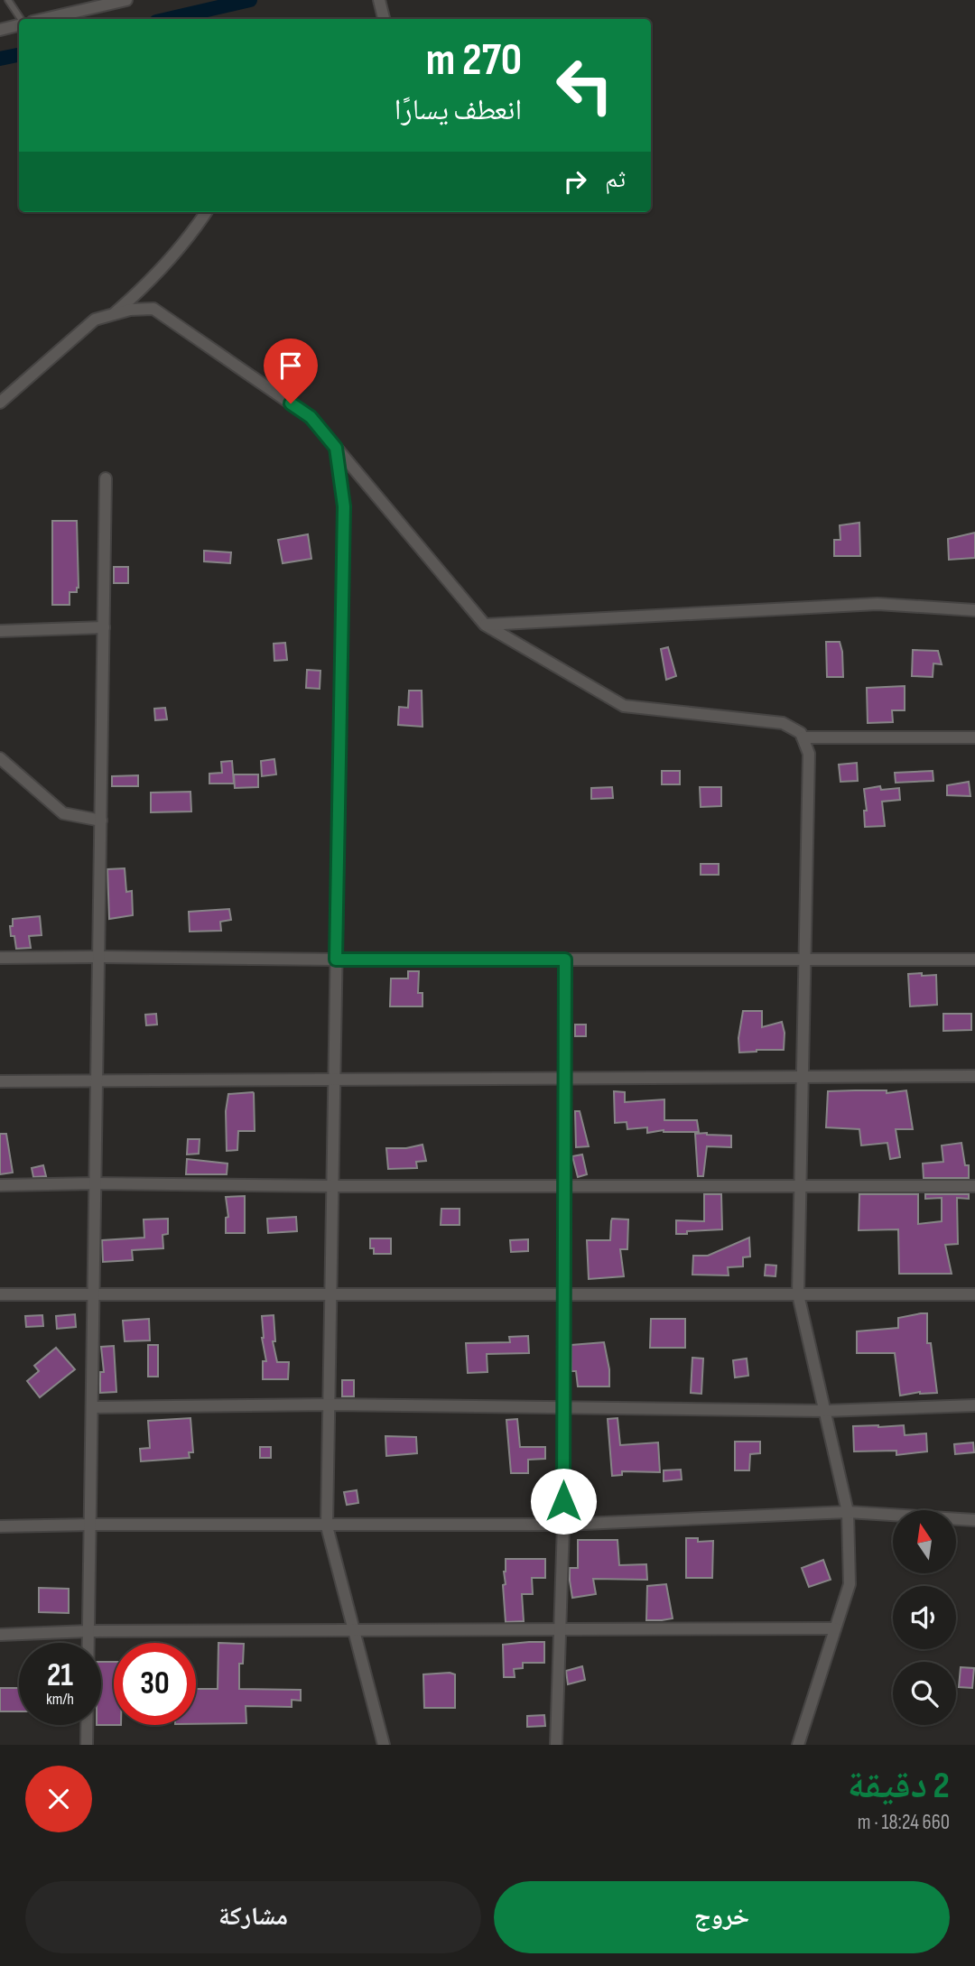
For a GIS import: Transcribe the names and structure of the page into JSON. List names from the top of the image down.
{
  "north": "top",
  "page": {
    "turn": ["270 m", "انعطف يسارًا"],
    "then": "ثم",
    "speed": "21 km/h",
    "limit": "30",
    "heading": ["2 دقيقة", "660 m · 18:24"],
    "buttons": ["خروج", "مشاركة"]
  }
}
